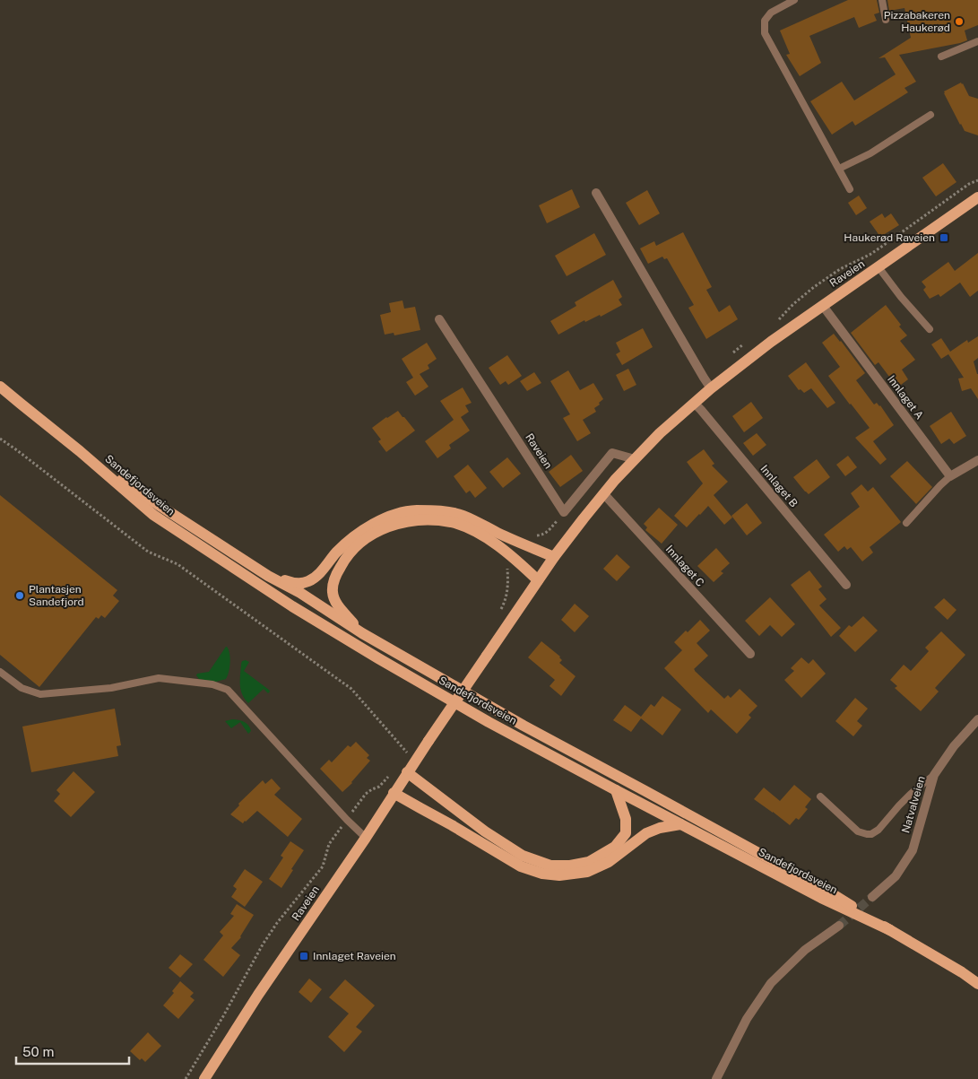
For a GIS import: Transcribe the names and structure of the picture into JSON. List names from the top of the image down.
{
  "streets": {
    "main road": ["Raveien", "Sandefjordsveien"],
    "street": [
      "Innlaget A",
      "Innlaget B",
      "Innlaget C",
      "Natvalveien"
    ]
  },
  "crossings": [
    ["Raveien", "Innlaget A"],
    ["Raveien", "Innlaget B"],
    ["Raveien", "Innlaget C"]
  ],
  "places": {
    "other": ["Pizzabakeren Haukerød", "Plantasjen Sandefjord"],
    "transit": ["Haukerød Raveien", "Innlaget Raveien"]
  },
  "scale_bar": "50 m"
}
